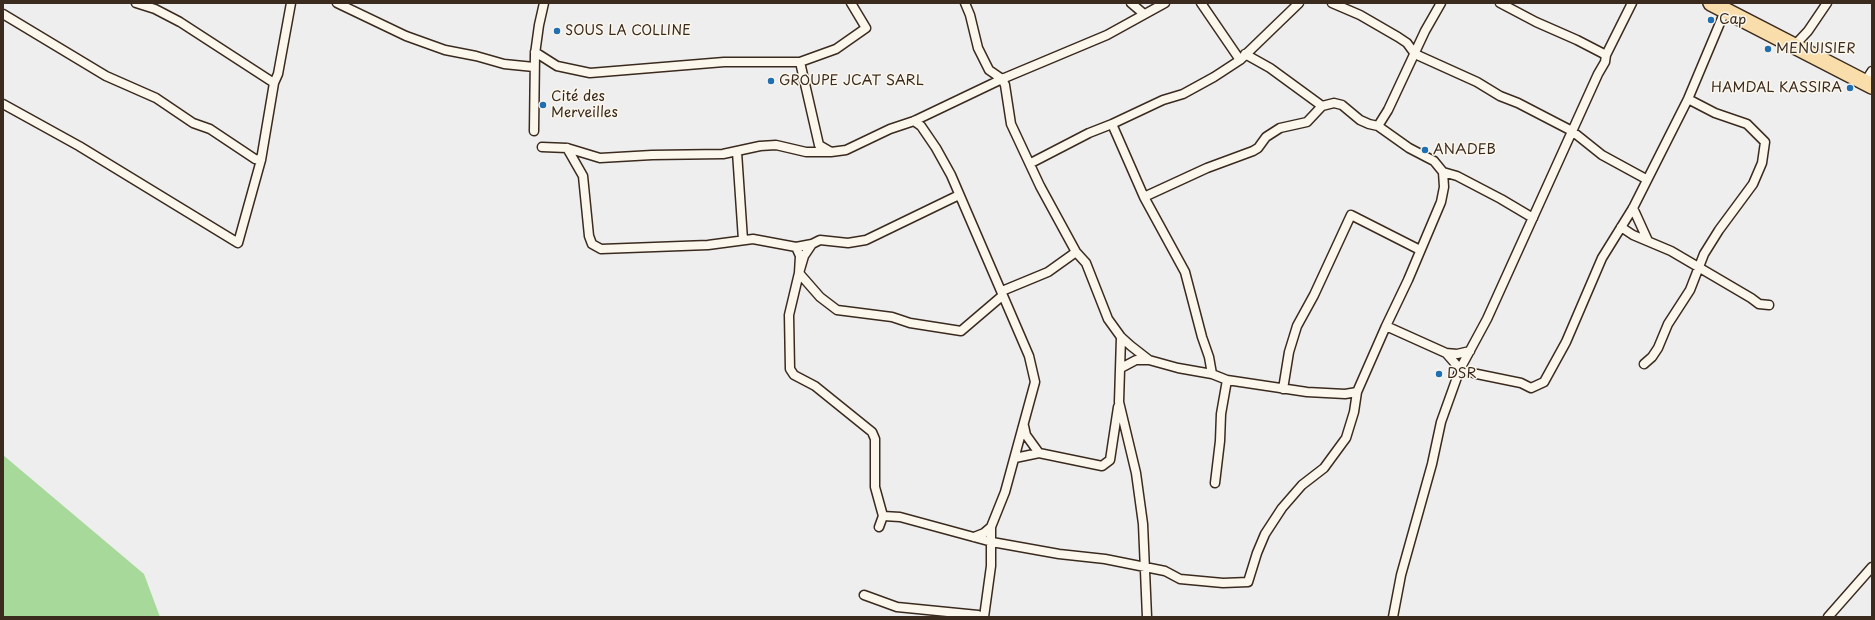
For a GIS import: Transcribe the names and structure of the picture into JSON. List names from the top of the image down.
{
  "places": [
    "Cap",
    "SOUS LA COLLINE",
    "MENUISIER",
    "GROUPE JCAT SARL",
    "HAMDAL KASSIRA",
    "Cité des Merveilles",
    "ANADEB",
    "DSR"
  ]
}
